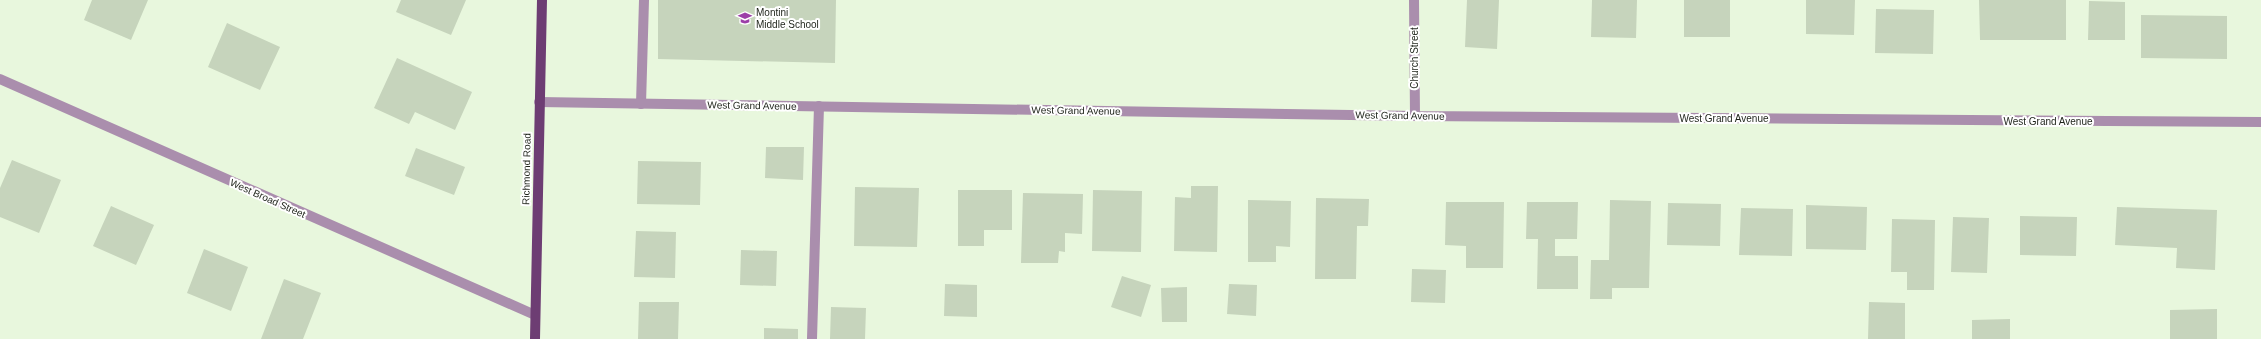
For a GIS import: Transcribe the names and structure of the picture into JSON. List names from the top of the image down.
{
  "streets": {
    "main road": ["Richmond Road"],
    "street": ["Church Street", "West Grand Avenue", "West Broad Street"]
  },
  "crossings": [
    ["Church Street", "West Grand Avenue"],
    ["West Grand Avenue", "Richmond Road"],
    ["Richmond Road", "West Broad Street"]
  ],
  "places": {
    "school or university": ["Montini Middle School"]
  }
}
